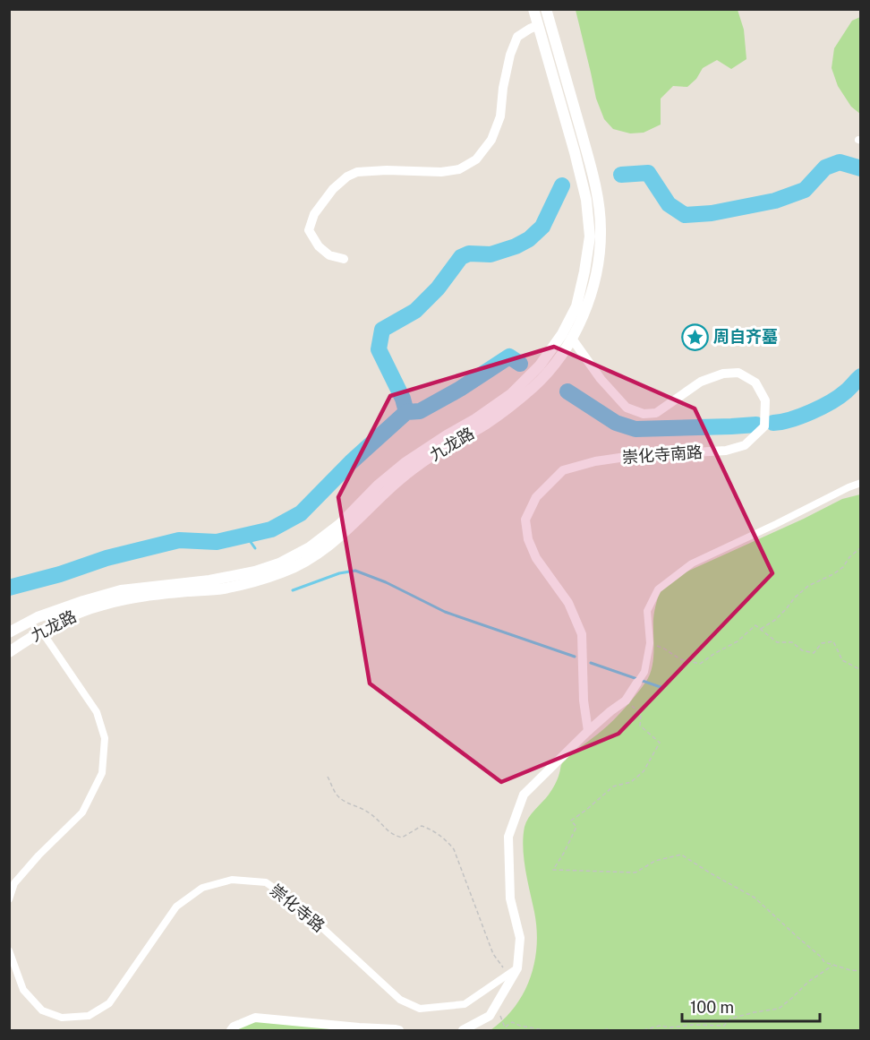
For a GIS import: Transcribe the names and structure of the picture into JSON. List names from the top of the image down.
{
  "streets": {
    "main road": ["九龙路"],
    "street": ["崇化寺南路", "崇化寺路"]
  },
  "crossings": [
    ["九龙路", "崇化寺南路"]
  ],
  "places": {
    "place": ["周自齐墓"]
  },
  "scale_bar": "100 m"
}
